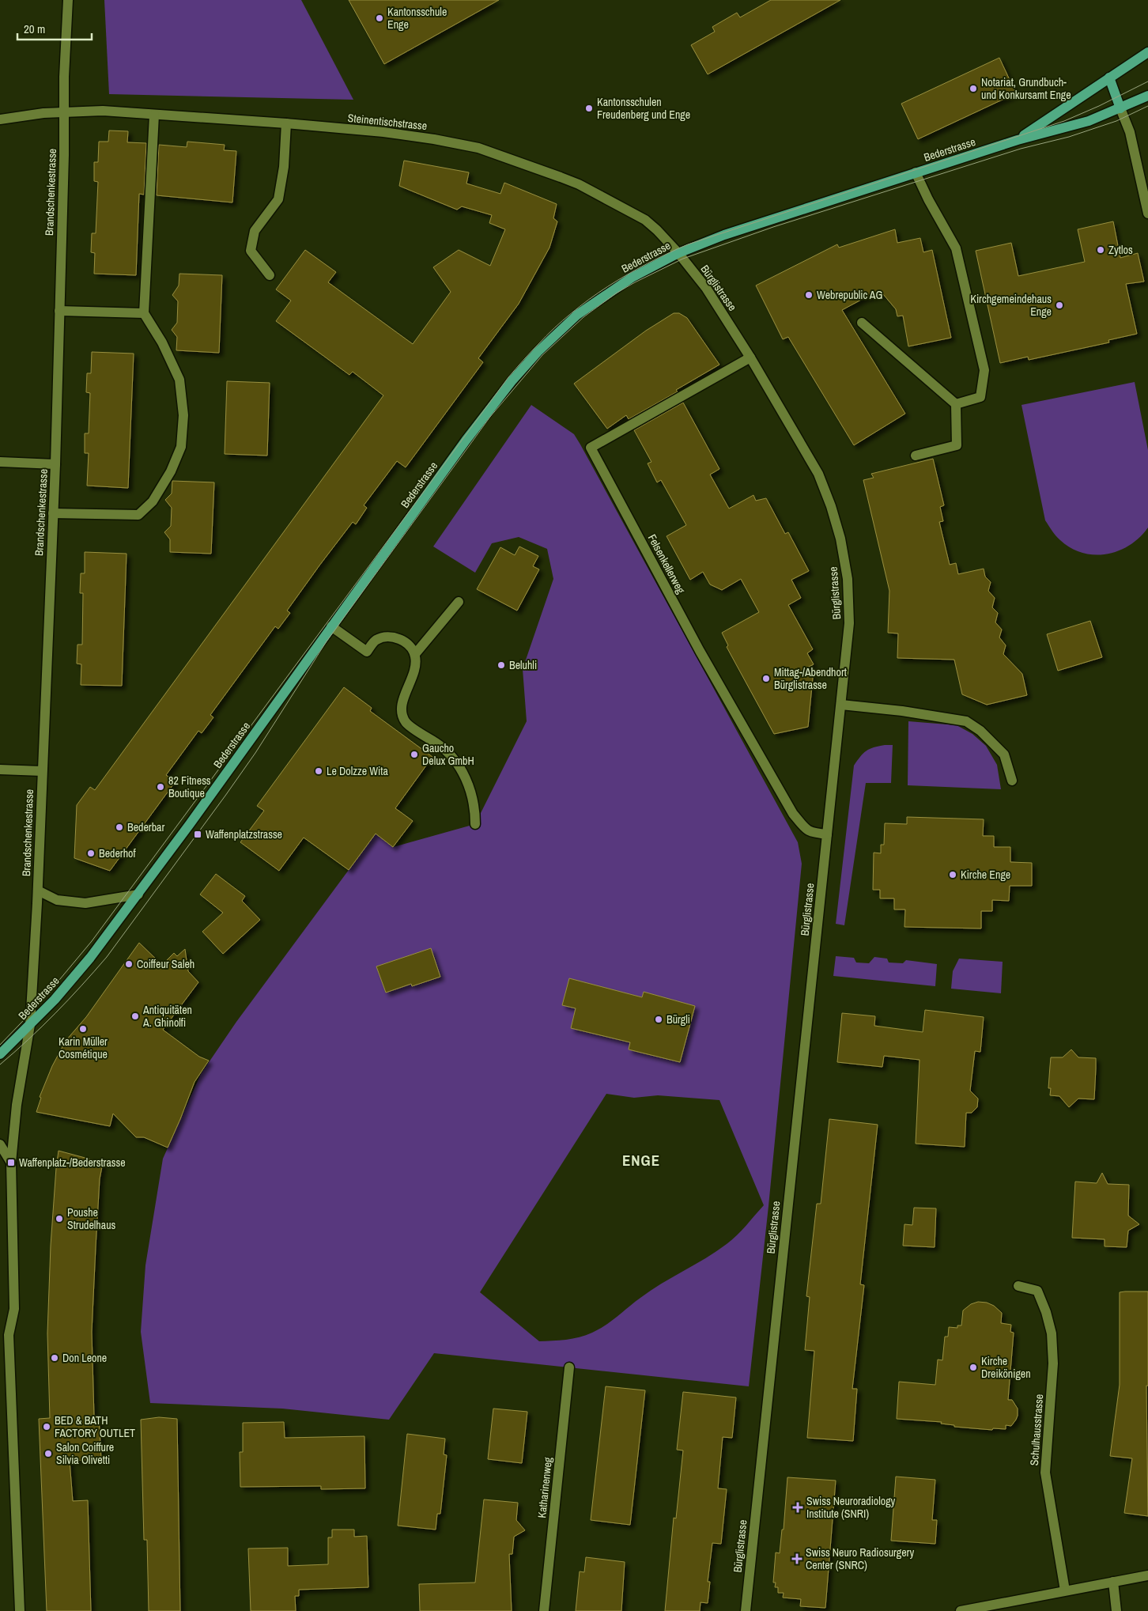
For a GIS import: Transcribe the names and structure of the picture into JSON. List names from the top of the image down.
{
  "streets": {
    "main road": ["Bederstrasse"],
    "street": [
      "Steinentischstrasse",
      "Brandschenkestrasse",
      "Bürglistrasse",
      "Felsenkellerweg",
      "Schulhausstrasse",
      "Katharinenweg"
    ]
  },
  "crossings": [
    ["Steinentischstrasse", "Bederstrasse"],
    ["Steinentischstrasse", "Brandschenkestrasse"],
    ["Steinentischstrasse", "Bürglistrasse"],
    ["Bederstrasse", "Brandschenkestrasse"],
    ["Bederstrasse", "Bürglistrasse"],
    ["Bürglistrasse", "Felsenkellerweg"]
  ],
  "districts": ["ENGE"],
  "places": {
    "other": [
      "Kantonsschule Enge",
      "Notariat, Grundbuch- und Konkursamt Enge",
      "Kantonsschulen Freudenberg und Enge",
      "Zytlos",
      "Webrepublic AG",
      "Kirchgemeindehaus Enge",
      "Beluhli",
      "Mittag-/Abendhort Bürglistrasse",
      "Gaucho Delux GmbH",
      "Le Dolzze Wita",
      "82 Fitness Boutique",
      "Bederbar",
      "Bederhof",
      "Kirche Enge",
      "Coiffeur Saleh",
      "Antiquitäten A. Ghinolfi",
      "Bürgli",
      "Karin Müller Cosmétique",
      "Poushe Strudelhaus",
      "Don Leone",
      "Kirche Dreikönigen",
      "BED & BATH FACTORY OUTLET",
      "Salon Coiffure Silvia Olivetti"
    ],
    "transit": ["Waffenplatzstrasse", "Waffenplatz-/Bederstrasse"],
    "health": ["Swiss Neuroradiology Institute (SNRI)", "Swiss Neuro Radiosurgery Center (SNRC)"]
  },
  "scale_bar": "20 m"
}
